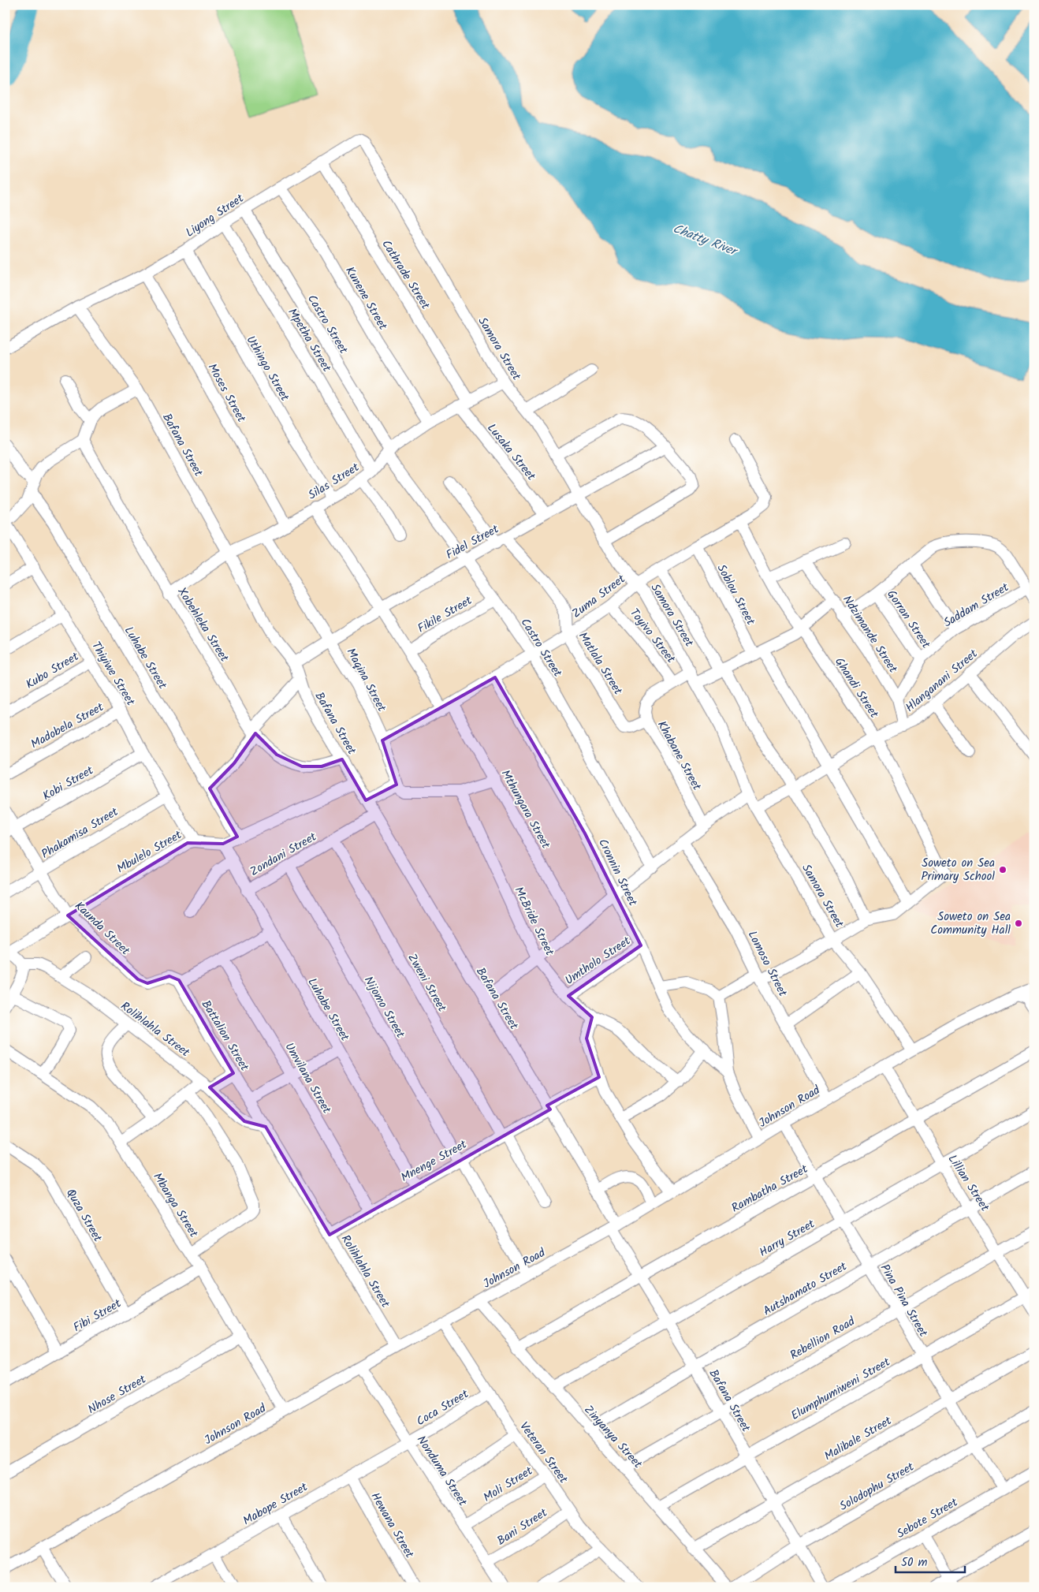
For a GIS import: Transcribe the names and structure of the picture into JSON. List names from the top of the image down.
{
  "streets": {
    "street": [
      "Liyong Street",
      "Cathrade Street",
      "Kunene Street",
      "Castro Street",
      "Mpetha Street",
      "Samora Street",
      "Uthingo Street",
      "Moses Street",
      "Bafana Street",
      "Lusaka Street",
      "Silas Street",
      "Fidel Street",
      "Soblou Street",
      "Zuma Street",
      "Saddam Street",
      "Fikile Street",
      "Gorran Street",
      "Xobehleka Street",
      "Ndzimande Street",
      "Toyivo Street",
      "Luhabe Street",
      "Matlala Street",
      "Kubo Street",
      "Thiyiwe Street",
      "Maqina Street",
      "Hlanganani Street",
      "Ghandi Street",
      "Madobela Street",
      "Khabane Street",
      "Kobi Street",
      "Mthungara Street",
      "Phakamisa Street",
      "Mbulelo Street",
      "Zondani Street",
      "Cronnin Street",
      "McBride Street",
      "Kaunda Street",
      "Umtholo Street",
      "Lomoso Street",
      "Zweni Street",
      "Nijomo Street",
      "Rolihlahla Street",
      "Battalion Street",
      "Umvilana Street",
      "Johnson Road",
      "Mnenge Street",
      "Lillian Street",
      "Rambatha Street",
      "Mbanga Street",
      "Quza Street",
      "Harry Street",
      "Autshamato Street",
      "Pina Pina Street",
      "Fibi Street",
      "Rebellion Road",
      "Elumphumiweni Street",
      "Nhose Street",
      "Coca Street",
      "Zinyanya Street",
      "Malibale Street",
      "Veteran Street",
      "Nonduma Street",
      "Moli Street",
      "Solodophu Street",
      "Mabope Street",
      "Sebote Street",
      "Hewana Street",
      "Bani Street"
    ]
  },
  "crossings": [
    ["Liyong Street", "Cathrade Street"],
    ["Liyong Street", "Kunene Street"],
    ["Liyong Street", "Castro Street"],
    ["Liyong Street", "Mpetha Street"],
    ["Liyong Street", "Samora Street"],
    ["Liyong Street", "Uthingo Street"],
    ["Liyong Street", "Moses Street"],
    ["Liyong Street", "Bafana Street"],
    ["Cathrade Street", "Lusaka Street"],
    ["Cathrade Street", "Silas Street"],
    ["Kunene Street", "Silas Street"],
    ["Castro Street", "Silas Street"],
    ["Castro Street", "Fidel Street"],
    ["Castro Street", "Zuma Street"],
    ["Castro Street", "Fikile Street"],
    ["Mpetha Street", "Silas Street"],
    ["Samora Street", "Silas Street"],
    ["Samora Street", "Fidel Street"],
    ["Samora Street", "Zuma Street"],
    ["Samora Street", "Hlanganani Street"],
    ["Samora Street", "Khabane Street"],
    ["Samora Street", "Johnson Road"],
    ["Uthingo Street", "Silas Street"],
    ["Moses Street", "Silas Street"],
    ["Bafana Street", "Silas Street"],
    ["Bafana Street", "Fidel Street"],
    ["Bafana Street", "Xobehleka Street"],
    ["Bafana Street", "Zondani Street"],
    ["Bafana Street", "Johnson Road"],
    ["Bafana Street", "Mnenge Street"],
    ["Bafana Street", "Rambatha Street"],
    ["Bafana Street", "Harry Street"],
    ["Bafana Street", "Autshamato Street"],
    ["Bafana Street", "Rebellion Road"],
    ["Bafana Street", "Elumphumiweni Street"],
    ["Bafana Street", "Malibale Street"],
    ["Bafana Street", "Solodophu Street"],
    ["Lusaka Street", "Silas Street"],
    ["Lusaka Street", "Fidel Street"],
    ["Silas Street", "Xobehleka Street"],
    ["Silas Street", "Maqina Street"],
    ["Fidel Street", "Matlala Street"],
    ["Fidel Street", "Maqina Street"],
    ["Soblou Street", "Zuma Street"],
    ["Soblou Street", "Hlanganani Street"],
    ["Soblou Street", "Ghandi Street"],
    ["Zuma Street", "Toyivo Street"],
    ["Zuma Street", "Matlala Street"],
    ["Zuma Street", "Maqina Street"],
    ["Zuma Street", "Ghandi Street"],
    ["Zuma Street", "Mthungara Street"],
    ["Zuma Street", "Cronnin Street"],
    ["Saddam Street", "Gorran Street"],
    ["Saddam Street", "Ndzimande Street"],
    ["Ndzimande Street", "Hlanganani Street"],
    ["Toyivo Street", "Khabane Street"],
    ["Luhabe Street", "Mbulelo Street"],
    ["Luhabe Street", "Zondani Street"],
    ["Luhabe Street", "Mnenge Street"],
    ["Matlala Street", "Khabane Street"],
    ["Kubo Street", "Thiyiwe Street"],
    ["Thiyiwe Street", "Madobela Street"],
    ["Thiyiwe Street", "Kobi Street"],
    ["Thiyiwe Street", "Phakamisa Street"],
    ["Thiyiwe Street", "Mbulelo Street"],
    ["Hlanganani Street", "Ghandi Street"],
    ["Kobi Street", "Kaunda Street"],
    ["Phakamisa Street", "Kaunda Street"],
    ["Mbulelo Street", "Kaunda Street"],
    ["Zondani Street", "Zweni Street"],
    ["Zondani Street", "Nijomo Street"],
    ["Cronnin Street", "Umtholo Street"],
    ["McBride Street", "Umtholo Street"],
    ["Kaunda Street", "Battalion Street"],
    ["Lomoso Street", "Johnson Road"],
    ["Zweni Street", "Mnenge Street"],
    ["Nijomo Street", "Johnson Road"],
    ["Nijomo Street", "Mnenge Street"],
    ["Rolihlahla Street", "Battalion Street"],
    ["Rolihlahla Street", "Johnson Road"],
    ["Rolihlahla Street", "Mnenge Street"],
    ["Umvilana Street", "Mnenge Street"],
    ["Johnson Road", "Lillian Street"],
    ["Johnson Road", "Mbanga Street"],
    ["Johnson Road", "Pina Pina Street"],
    ["Johnson Road", "Zinyanya Street"],
    ["Johnson Road", "Veteran Street"],
    ["Johnson Road", "Nonduma Street"],
    ["Lillian Street", "Rambatha Street"],
    ["Lillian Street", "Harry Street"],
    ["Lillian Street", "Autshamato Street"],
    ["Lillian Street", "Rebellion Road"],
    ["Lillian Street", "Elumphumiweni Street"],
    ["Rambatha Street", "Pina Pina Street"],
    ["Rambatha Street", "Zinyanya Street"],
    ["Mbanga Street", "Fibi Street"],
    ["Mbanga Street", "Nhose Street"],
    ["Quza Street", "Fibi Street"],
    ["Harry Street", "Pina Pina Street"],
    ["Harry Street", "Zinyanya Street"],
    ["Autshamato Street", "Pina Pina Street"],
    ["Autshamato Street", "Zinyanya Street"],
    ["Pina Pina Street", "Rebellion Road"],
    ["Pina Pina Street", "Elumphumiweni Street"],
    ["Pina Pina Street", "Malibale Street"],
    ["Pina Pina Street", "Solodophu Street"],
    ["Pina Pina Street", "Sebote Street"],
    ["Rebellion Road", "Zinyanya Street"],
    ["Elumphumiweni Street", "Zinyanya Street"],
    ["Coca Street", "Veteran Street"],
    ["Coca Street", "Nonduma Street"],
    ["Coca Street", "Mabope Street"],
    ["Zinyanya Street", "Malibale Street"],
    ["Veteran Street", "Moli Street"],
    ["Veteran Street", "Bani Street"],
    ["Nonduma Street", "Moli Street"],
    ["Nonduma Street", "Mabope Street"],
    ["Nonduma Street", "Bani Street"],
    ["Mabope Street", "Hewana Street"]
  ],
  "water": ["Chatty River"],
  "places": ["Soweto on Sea Primary School", "Soweto on Sea Community Hall"],
  "scale_bar": "50 m"
}
